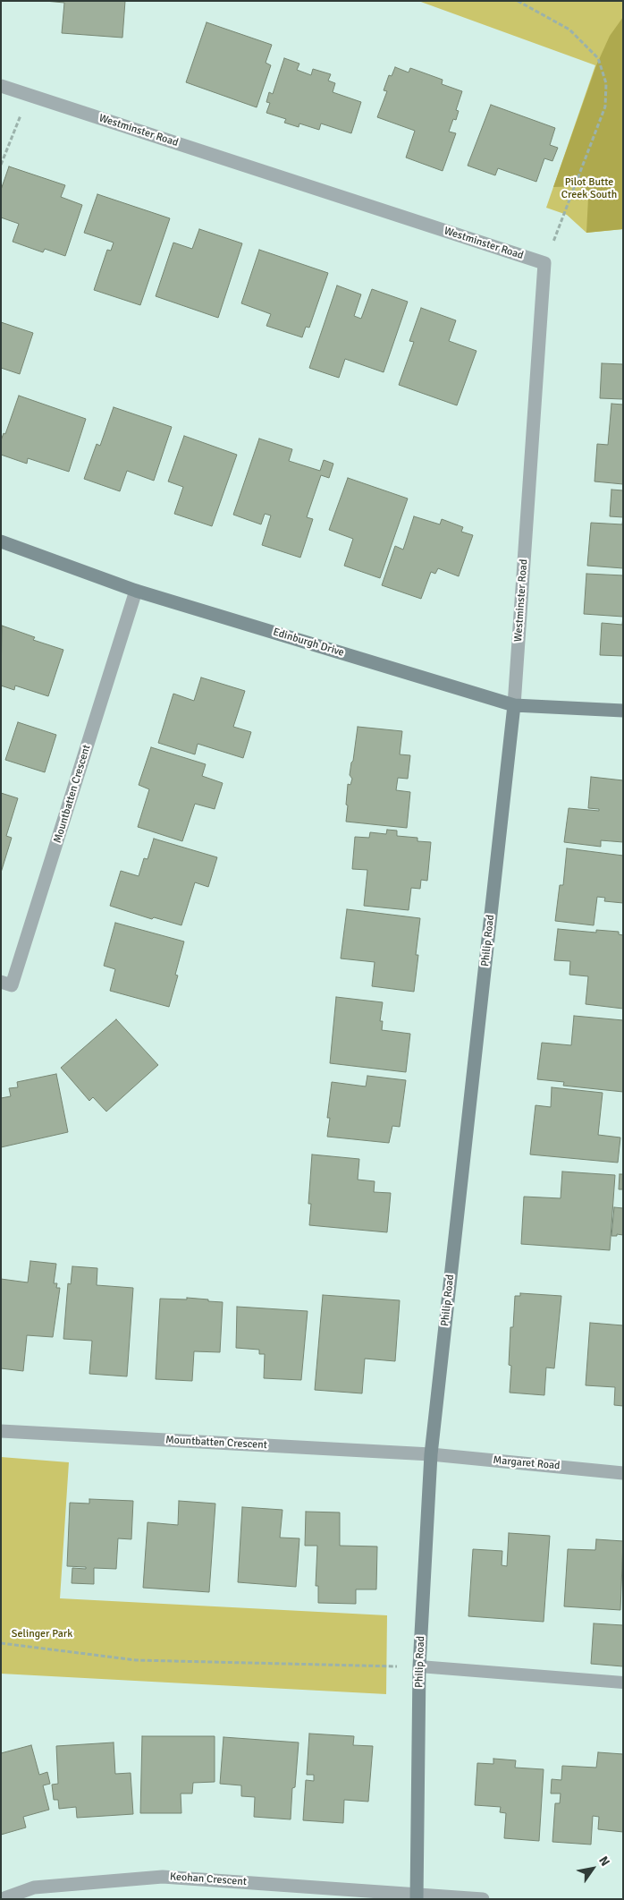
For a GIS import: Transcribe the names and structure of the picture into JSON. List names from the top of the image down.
{
  "streets": {
    "street": [
      "Westminster Road",
      "Edinburgh Drive",
      "Mountbatten Crescent",
      "Philip Road",
      "Margaret Road",
      "Keohan Crescent"
    ]
  },
  "crossings": [
    ["Westminster Road", "Edinburgh Drive"],
    ["Westminster Road", "Philip Road"],
    ["Edinburgh Drive", "Mountbatten Crescent"],
    ["Edinburgh Drive", "Philip Road"],
    ["Mountbatten Crescent", "Philip Road"],
    ["Mountbatten Crescent", "Margaret Road"],
    ["Philip Road", "Margaret Road"],
    ["Philip Road", "Keohan Crescent"]
  ],
  "parks": ["Pilot Butte Creek South", "Selinger Park"],
  "north": "top right"
}
